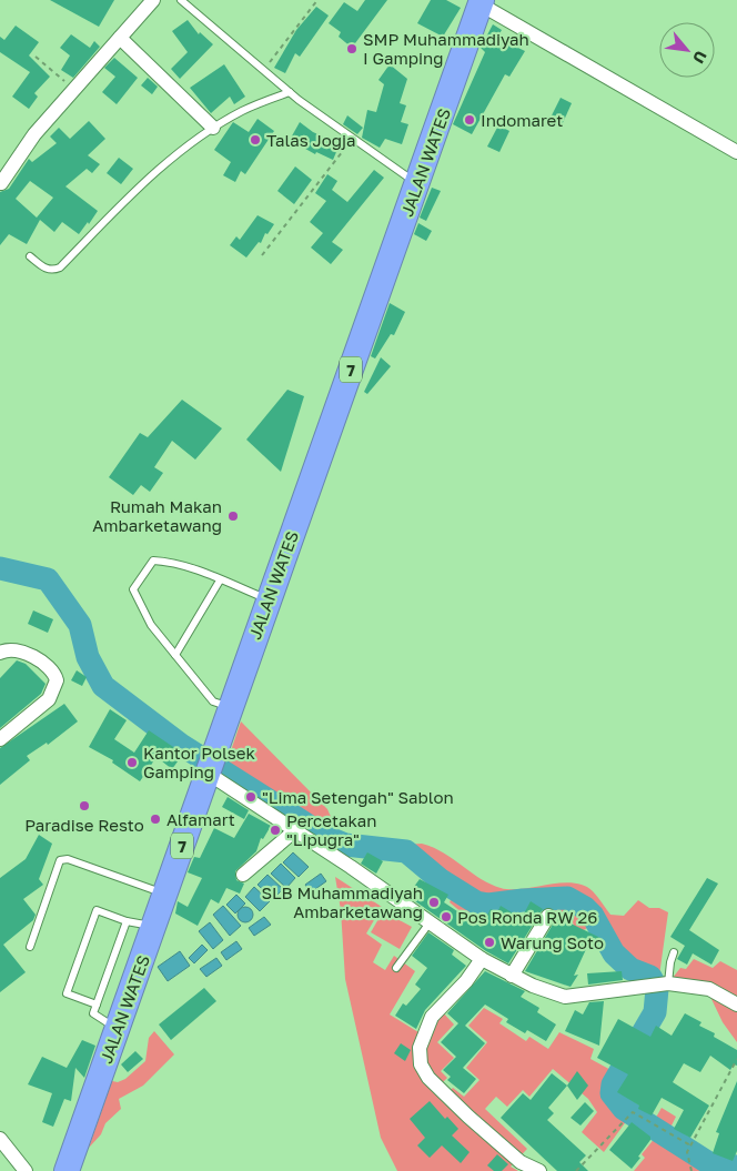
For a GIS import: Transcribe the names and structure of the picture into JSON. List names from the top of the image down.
{
  "streets": {
    "highway": ["JALAN WATES", "7"]
  },
  "places": [
    "SMP Muhammadiyah I Gamping",
    "Indomaret",
    "Talas Jogja",
    "Rumah Makan Ambarketawang",
    "Kantor Polsek Gamping",
    "\"Lima Setengah\" Sablon",
    "Paradise Resto",
    "Alfamart",
    "Percetakan \"Lipugra\"",
    "SLB Muhammadiyah Ambarketawang",
    "Pos Ronda RW 26",
    "Warung Soto"
  ],
  "north": "bottom right"
}
